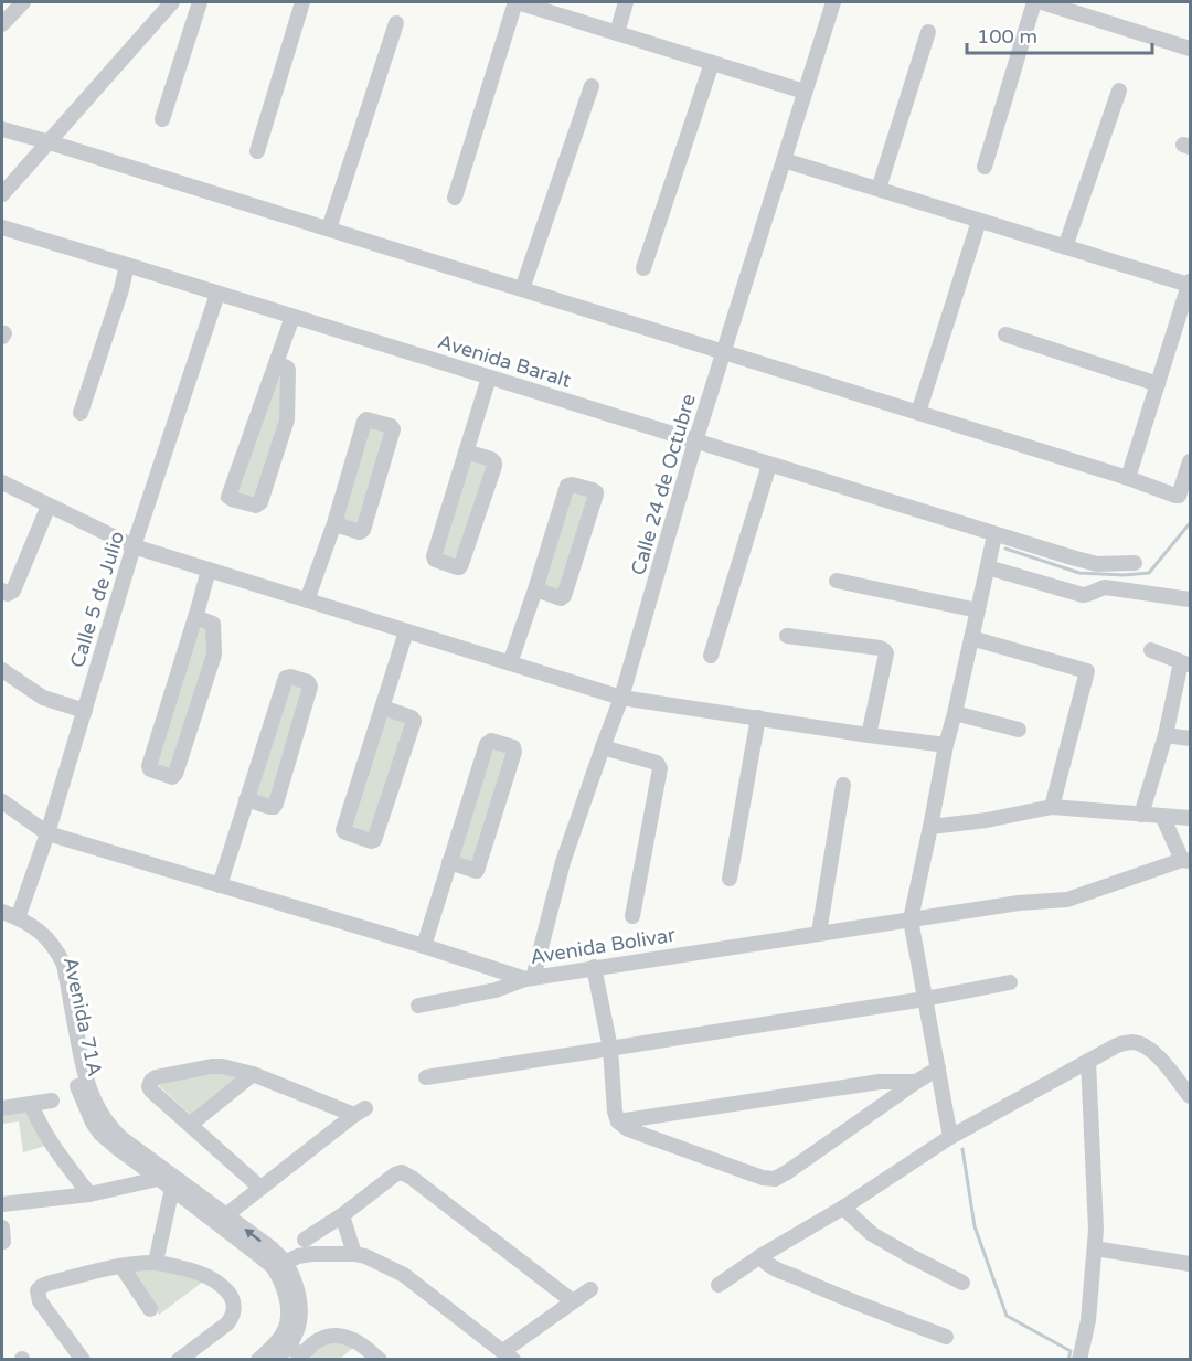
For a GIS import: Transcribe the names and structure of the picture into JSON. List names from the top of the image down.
{
  "streets": {
    "street": [
      "Avenida Baralt",
      "Calle 24 de Octubre",
      "Calle 5 de Julio",
      "Avenida Bolivar",
      "Avenida 71A"
    ]
  },
  "crossings": [
    ["Avenida Baralt", "Calle 24 de Octubre"],
    ["Avenida Baralt", "Calle 5 de Julio"],
    ["Calle 24 de Octubre", "Avenida Bolivar"],
    ["Calle 5 de Julio", "Avenida Bolivar"],
    ["Calle 5 de Julio", "Avenida 71A"]
  ],
  "scale_bar": "100 m"
}
